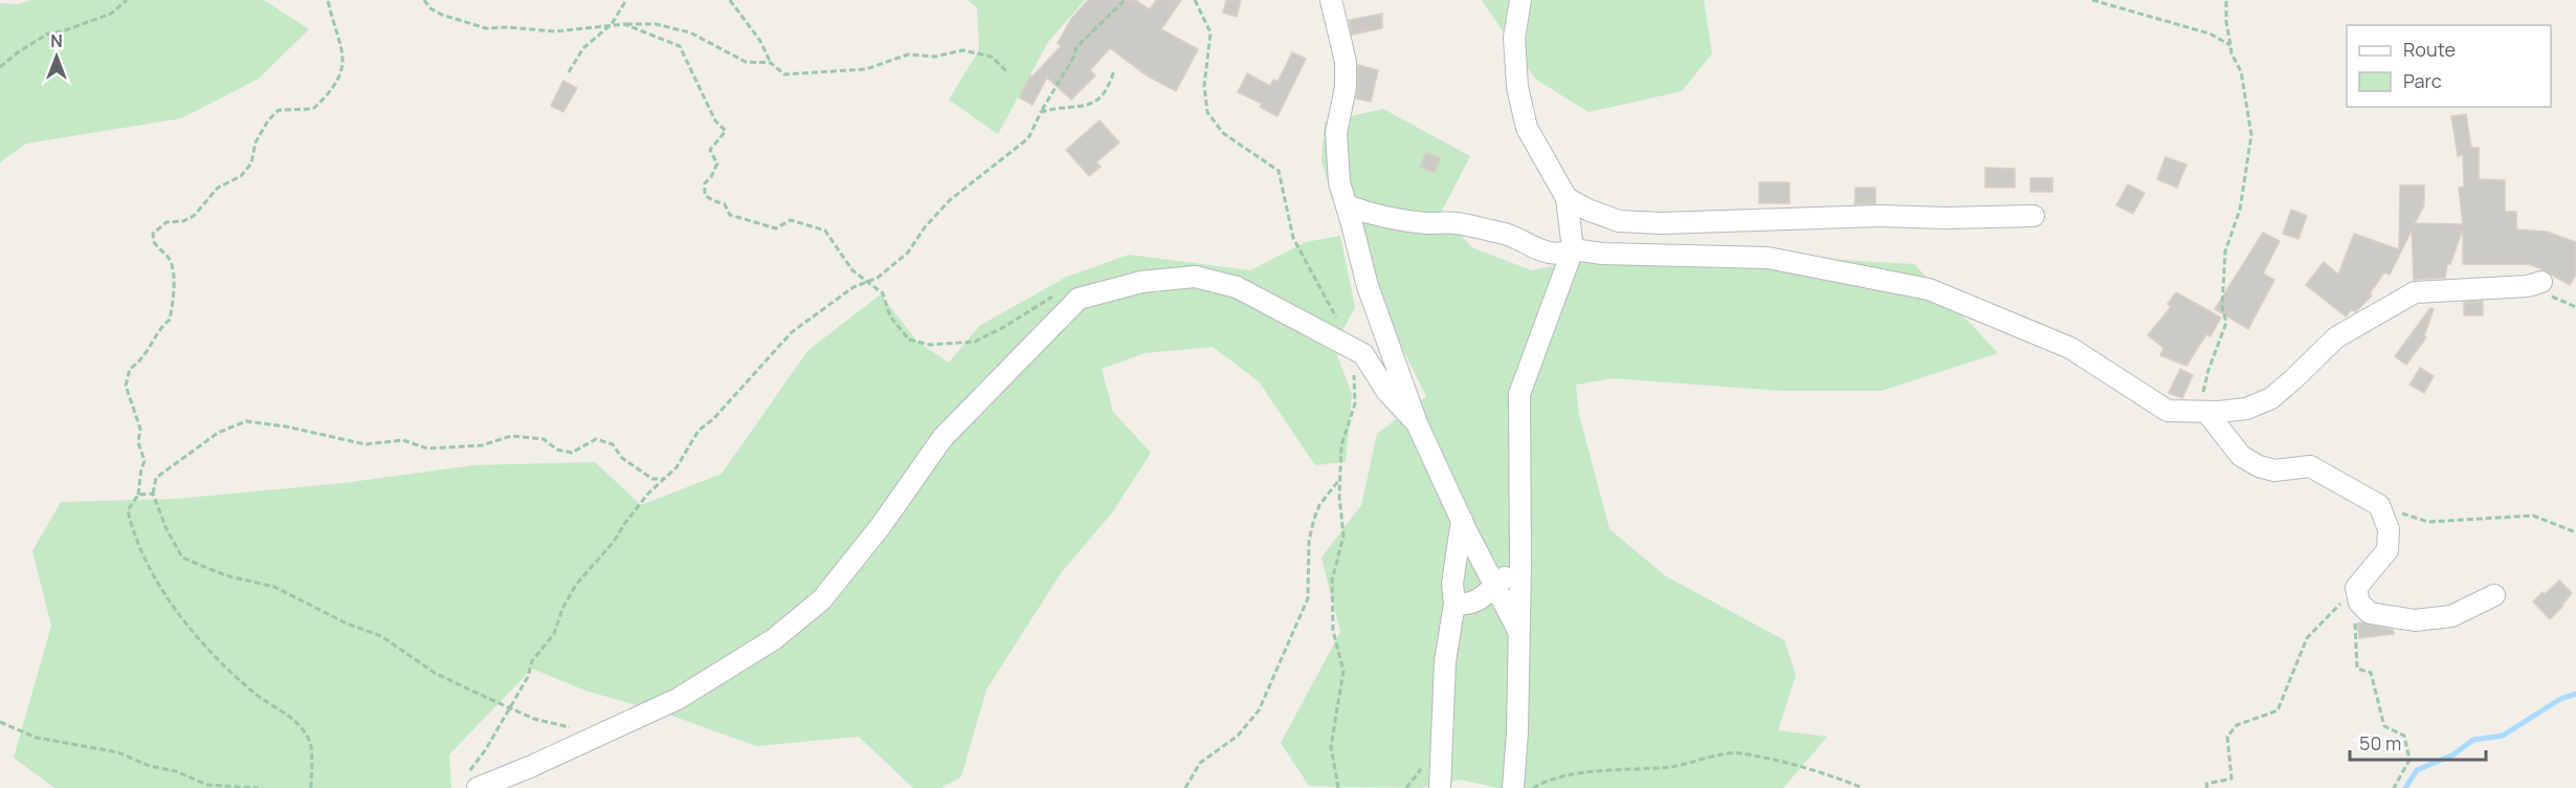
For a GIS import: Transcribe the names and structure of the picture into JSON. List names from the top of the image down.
{
  "legend": ["Route", "Parc"],
  "scale_bar": "50 m",
  "north": "top"
}
